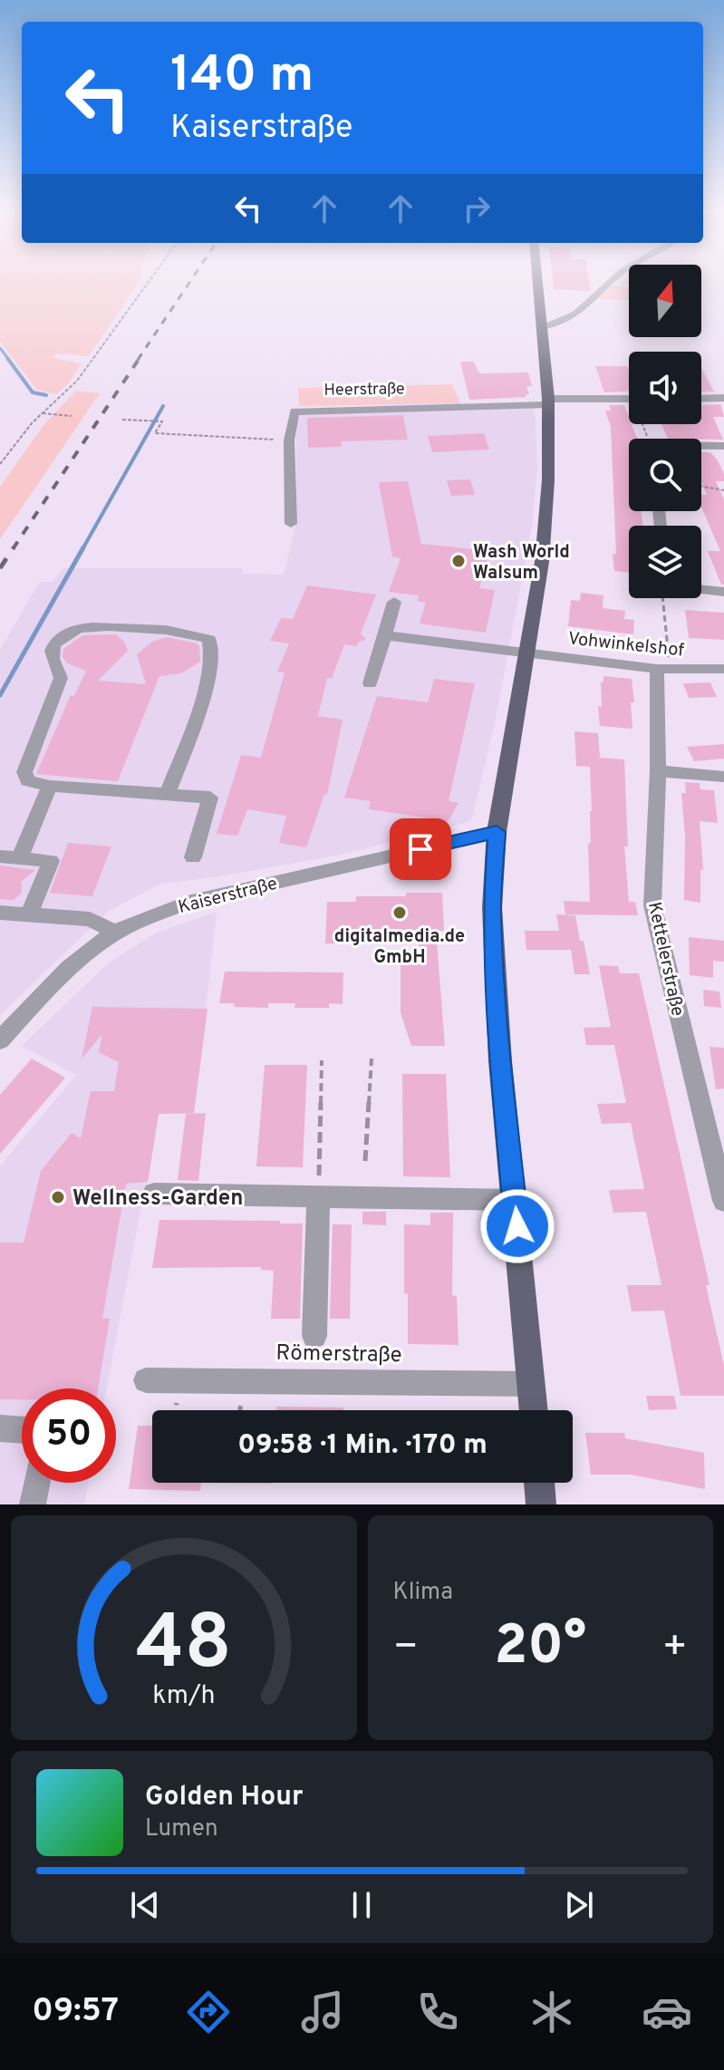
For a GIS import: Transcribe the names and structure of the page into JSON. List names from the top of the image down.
{
  "streets": {
    "street": [
      "Heerstraße",
      "Vohwinkelshof",
      "Kaiserstraße",
      "Kettelerstraße",
      "Römerstraße"
    ]
  },
  "crossings": [
    ["Vohwinkelshof", "Kettelerstraße"]
  ],
  "places": ["Wash World Walsum", "digitalmedia.de GmbH", "Wellness-Garden"],
  "north": "top",
  "page": {
    "turn": ["140 m", "Kaiserstraße"],
    "limit": "50",
    "trip": "09:58 · 1 Min. · 170 m",
    "tile": "Klima",
    "heat": ["−", "20°", "+"],
    "song": ["Golden Hour", "Lumen"],
    "tabs": "09:57",
    "gauge": ["48", "km/h"]
  }
}
